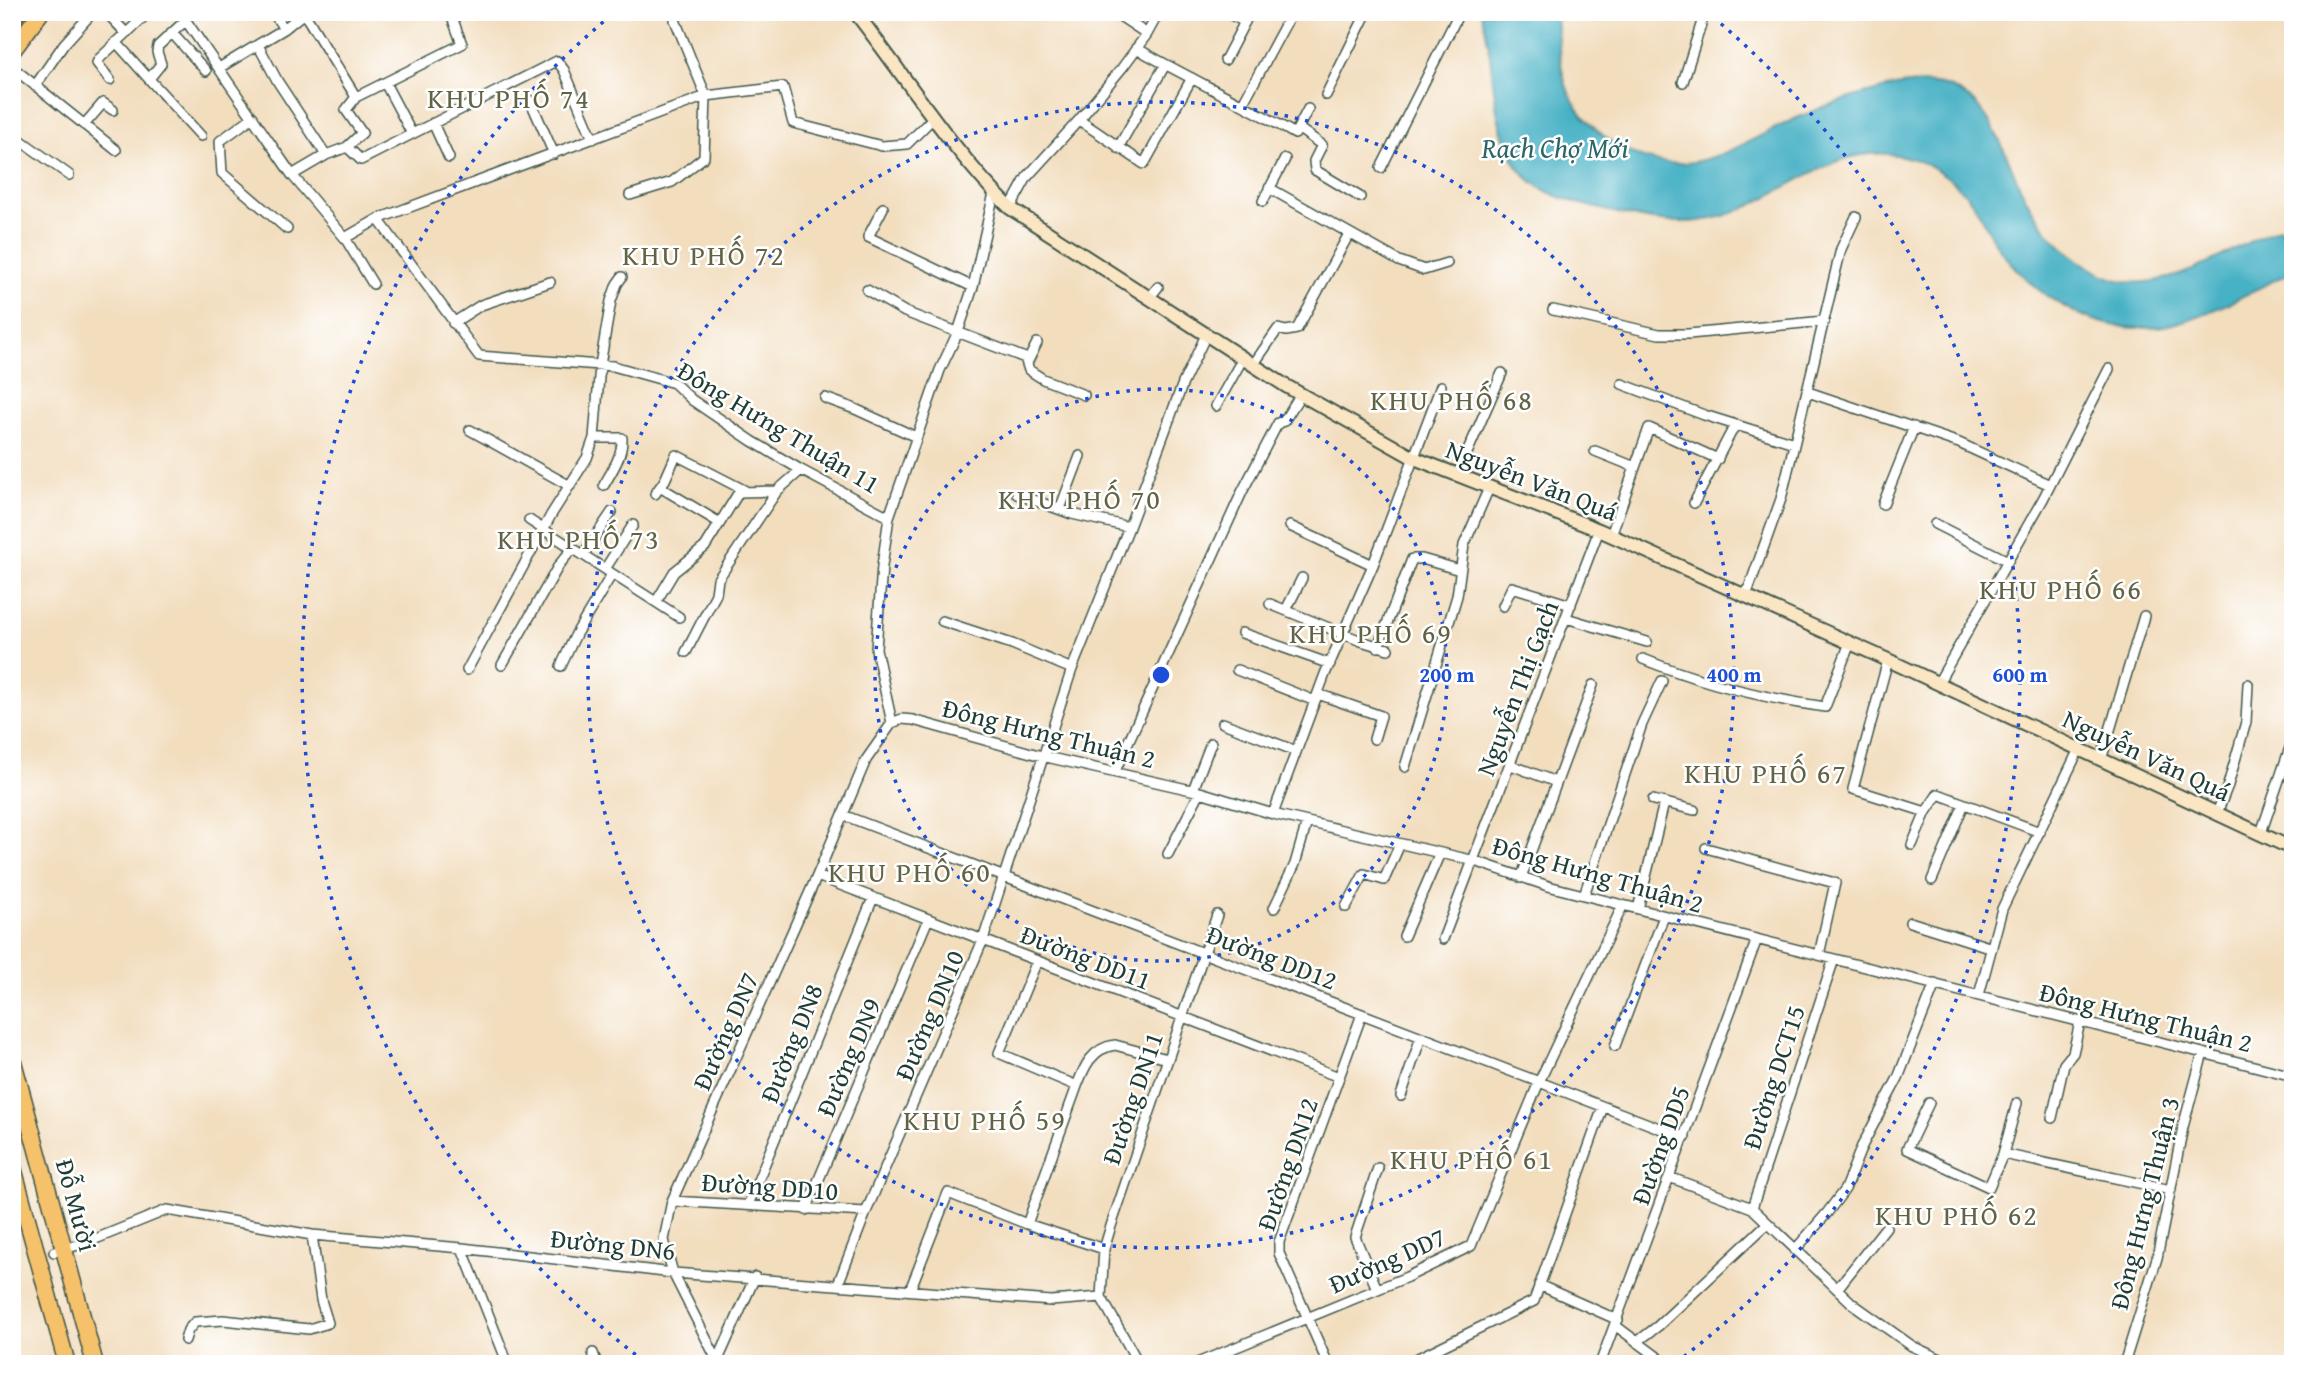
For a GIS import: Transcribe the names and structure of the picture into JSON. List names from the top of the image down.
{
  "streets": {
    "highway": ["Đỗ Mười"],
    "main road": ["Nguyễn Văn Quá"],
    "street": [
      "Đông Hưng Thuận 11",
      "Nguyễn Thị Gạch",
      "Đông Hưng Thuận 2",
      "Đường DD11",
      "Đường DD12",
      "Đường DN10",
      "Đường DN7",
      "Đường DN8",
      "Đường DN9",
      "Đường DCT15",
      "Đường DN11",
      "Đường DD5",
      "Đường DN12",
      "Đường DD10",
      "Đông Hưng Thuận 3",
      "Đường DN6",
      "Đường DD7"
    ]
  },
  "crossings": [
    ["Đông Hưng Thuận 11", "Nguyễn Văn Quá"],
    ["Đông Hưng Thuận 11", "Đông Hưng Thuận 2"],
    ["Đông Hưng Thuận 11", "Đường DN7"],
    ["Nguyễn Văn Quá", "Nguyễn Thị Gạch"],
    ["Nguyễn Văn Quá", "Đường DN10"],
    ["Nguyễn Thị Gạch", "Đông Hưng Thuận 2"],
    ["Đông Hưng Thuận 2", "Đường DN10"],
    ["Đông Hưng Thuận 2", "Đường DN7"],
    ["Đông Hưng Thuận 2", "Đường DCT15"],
    ["Đông Hưng Thuận 2", "Đường DD5"],
    ["Đông Hưng Thuận 2", "Đông Hưng Thuận 3"],
    ["Đông Hưng Thuận 2", "Đường DD7"],
    ["Đường DD11", "Đường DN10"],
    ["Đường DD11", "Đường DN7"],
    ["Đường DD11", "Đường DN8"],
    ["Đường DD11", "Đường DN9"],
    ["Đường DD11", "Đường DN11"],
    ["Đường DD11", "Đường DN12"],
    ["Đường DD12", "Đường DN10"],
    ["Đường DD12", "Đường DN7"],
    ["Đường DD12", "Đường DN11"],
    ["Đường DD12", "Đường DD5"],
    ["Đường DD12", "Đường DN12"],
    ["Đường DD12", "Đường DD7"],
    ["Đường DN10", "Đường DD10"],
    ["Đường DN10", "Đường DN6"],
    ["Đường DN7", "Đường DD10"],
    ["Đường DN7", "Đường DN6"],
    ["Đường DN8", "Đường DD10"],
    ["Đường DN9", "Đường DD10"],
    ["Đường DN11", "Đường DN6"],
    ["Đường DN12", "Đường DD7"],
    ["Đỗ Mười", "Đường DN6"]
  ],
  "districts": [
    "KHU PHỐ 74",
    "KHU PHỐ 72",
    "KHU PHỐ 68",
    "KHU PHỐ 70",
    "KHU PHỐ 73",
    "KHU PHỐ 66",
    "KHU PHỐ 69",
    "KHU PHỐ 67",
    "KHU PHỐ 60",
    "KHU PHỐ 59",
    "KHU PHỐ 61",
    "KHU PHỐ 62"
  ],
  "water": ["Rạch Chợ Mới"],
  "rings": ["200 m", "400 m", "600 m"]
}
